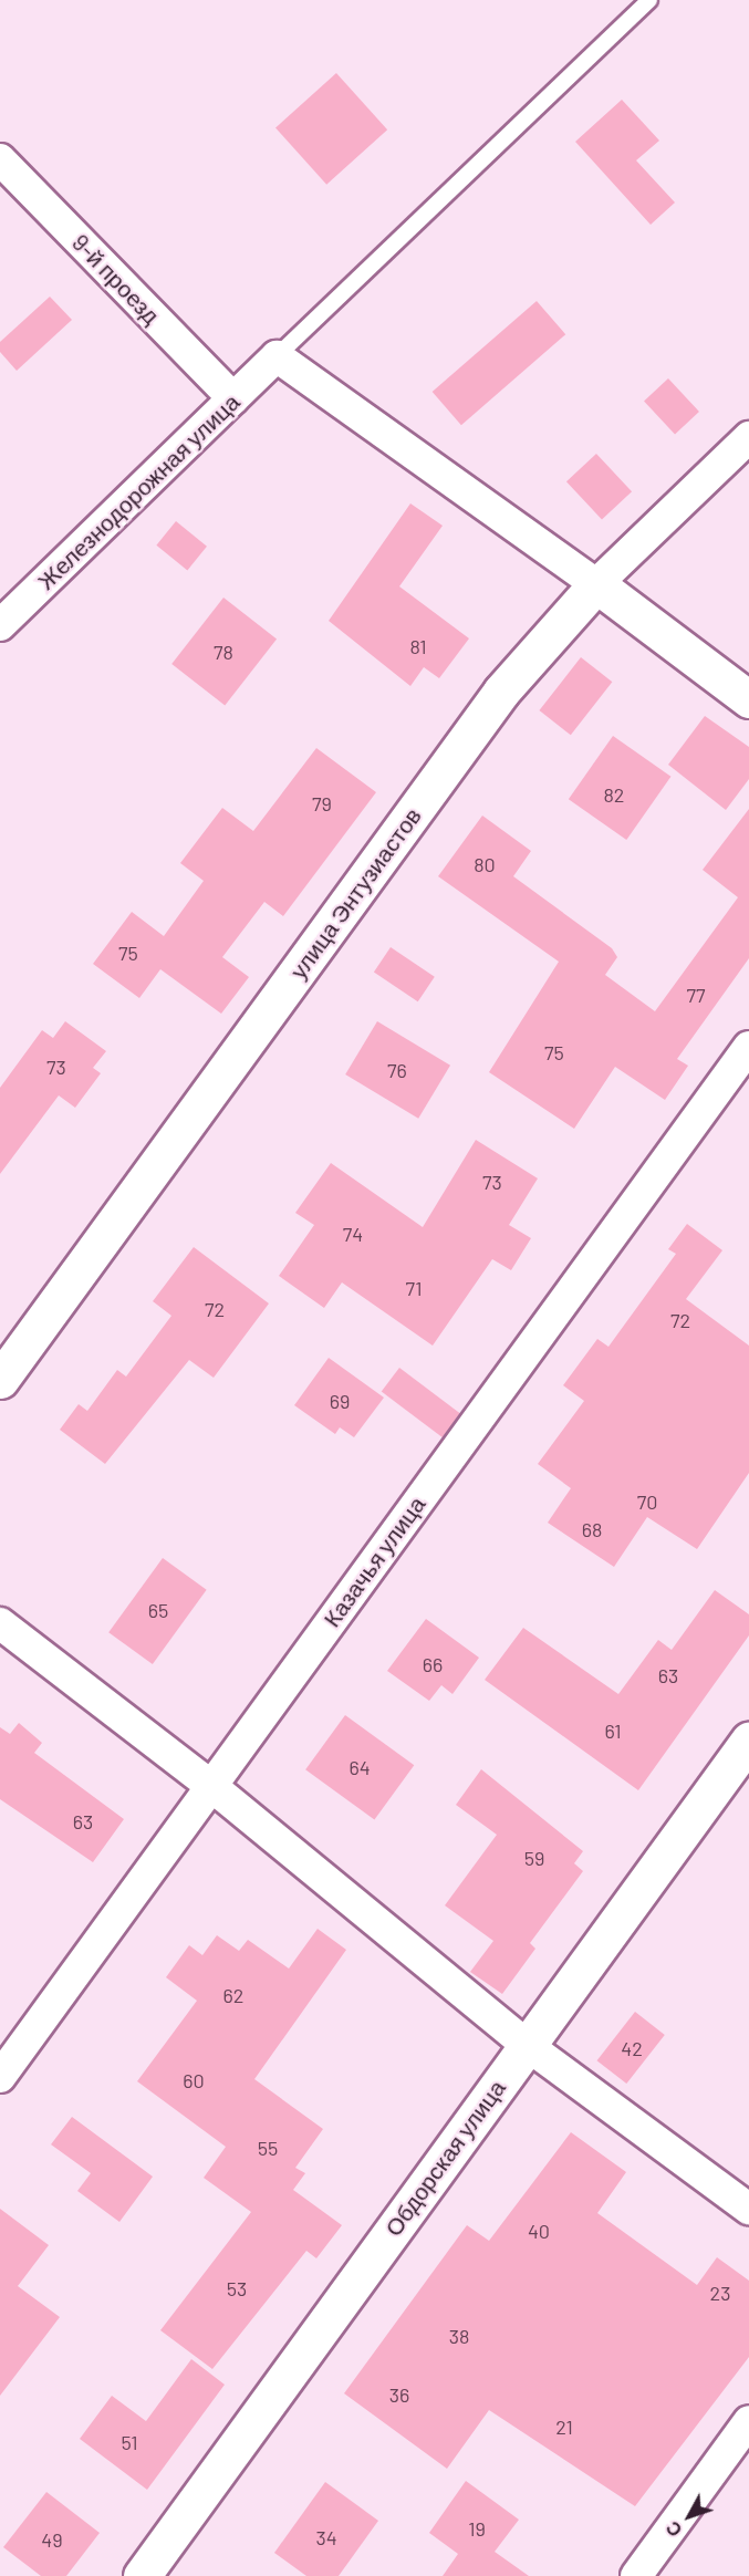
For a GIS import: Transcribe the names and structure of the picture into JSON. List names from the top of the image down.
{
  "streets": {
    "street": [
      "9-й проезд",
      "Железнодорожная улица",
      "улица Энтузиастов",
      "Казачья улица",
      "Обдорская улица"
    ]
  },
  "crossings": [
    ["9-й проезд", "Железнодорожная улица"]
  ],
  "house_numbers": [
    "81",
    "78",
    "82",
    "79",
    "80",
    "75",
    "77",
    "75",
    "73",
    "76",
    "73",
    "74",
    "71",
    "72",
    "72",
    "69",
    "70",
    "68",
    "65",
    "66",
    "63",
    "61",
    "64",
    "63",
    "59",
    "62",
    "42",
    "60",
    "55",
    "40",
    "53",
    "23",
    "38",
    "36",
    "21",
    "51",
    "19",
    "34",
    "49"
  ],
  "north": "bottom left"
}
